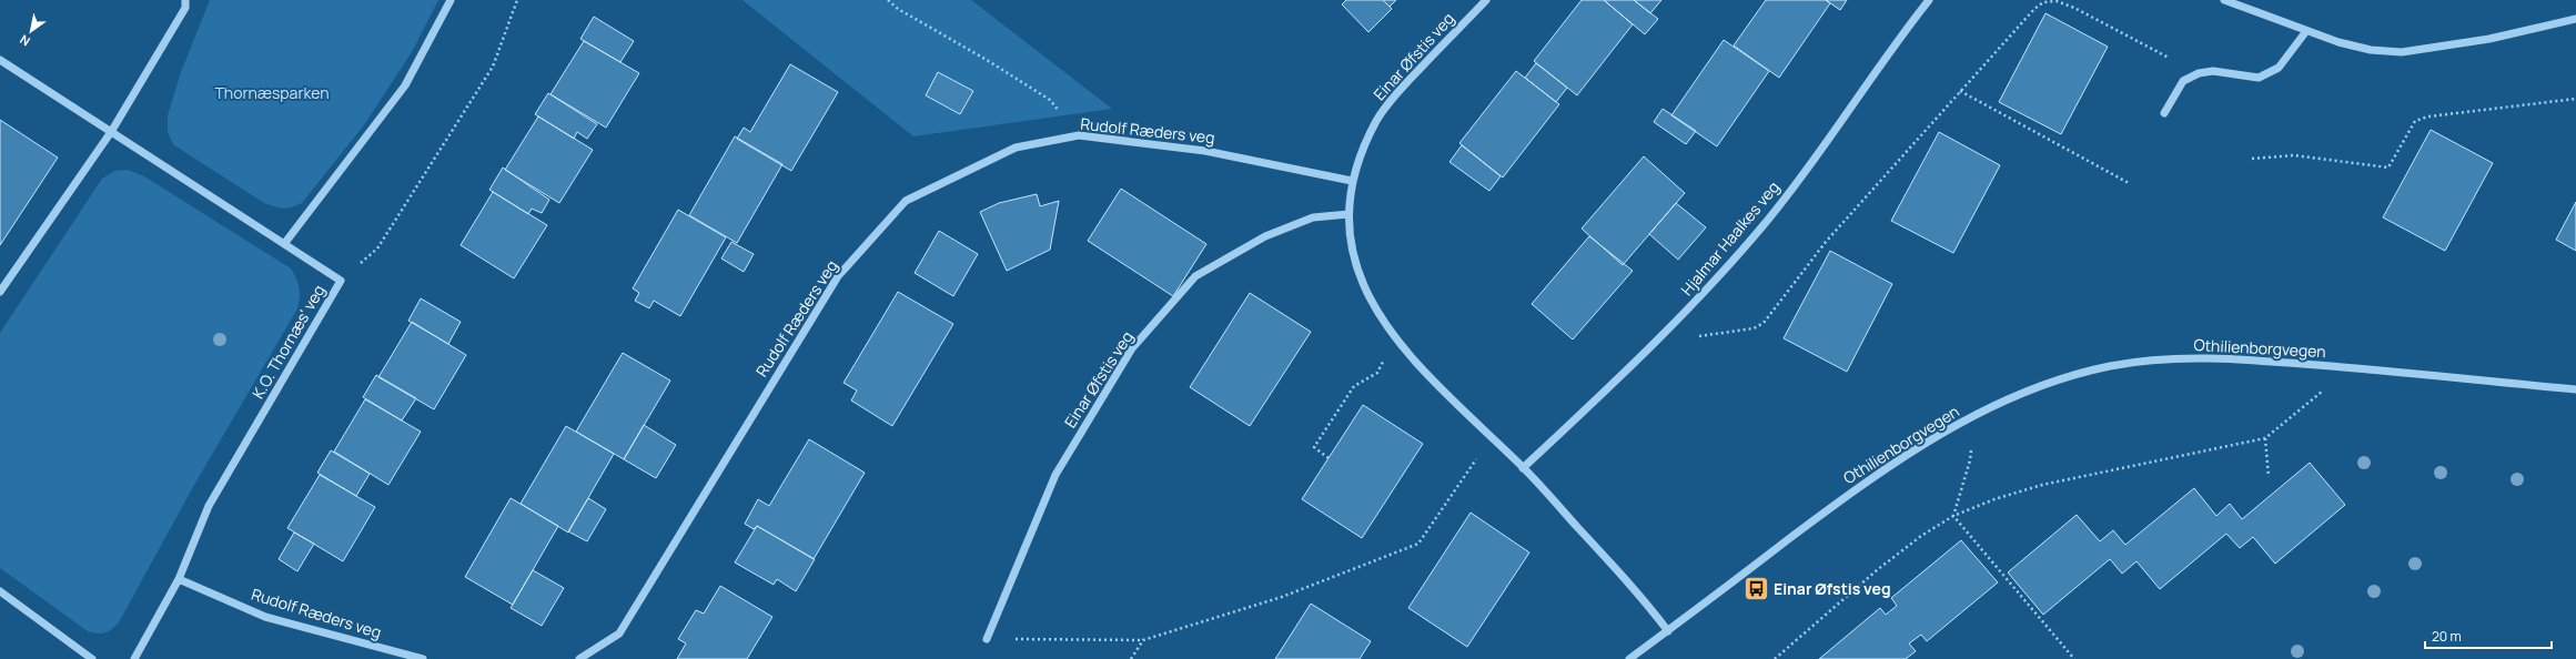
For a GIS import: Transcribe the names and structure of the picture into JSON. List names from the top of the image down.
{
  "streets": {
    "street": [
      "Einar Øfstis veg",
      "Rudolf Ræders veg",
      "Hjalmar Haalkes veg",
      "K.O. Thornæs' veg",
      "Othilienborgvegen"
    ]
  },
  "crossings": [
    ["Einar Øfstis veg", "Rudolf Ræders veg"],
    ["Einar Øfstis veg", "Hjalmar Haalkes veg"],
    ["Einar Øfstis veg", "Othilienborgvegen"],
    ["Rudolf Ræders veg", "K.O. Thornæs' veg"]
  ],
  "parks": ["Thornæsparken"],
  "places": {
    "bus stop": ["Einar Øfstis veg"]
  },
  "scale_bar": "20 m",
  "north": "bottom left"
}
